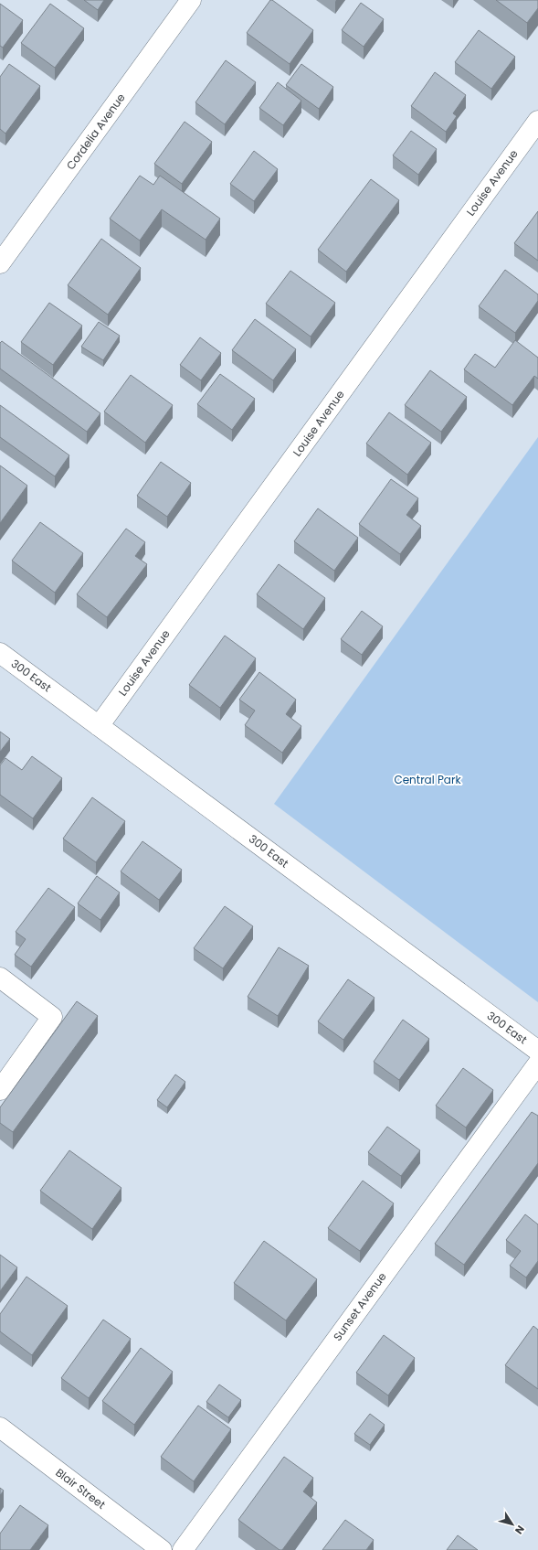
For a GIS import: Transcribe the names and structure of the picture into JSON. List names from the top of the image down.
{
  "streets": {
    "street": [
      "Cordelia Avenue",
      "Louise Avenue",
      "300 East",
      "Sunset Avenue",
      "Blair Street"
    ]
  },
  "crossings": [
    ["Louise Avenue", "300 East"]
  ],
  "parks": ["Central Park"],
  "north": "bottom right"
}
